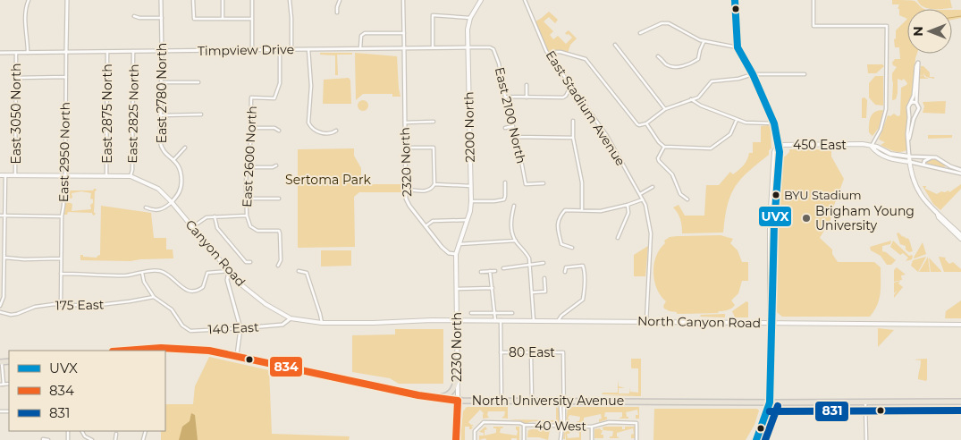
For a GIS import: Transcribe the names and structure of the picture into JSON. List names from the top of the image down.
{
  "streets": {
    "highway": ["North University Avenue"],
    "main road": [
      "2200 North",
      "450 East",
      "Canyon Road",
      "North Canyon Road",
      "2230 North"
    ],
    "street": [
      "Timpview Drive",
      "East 2780 North",
      "East Stadium Avenue",
      "East 3050 North",
      "East 2875 North",
      "East 2825 North",
      "East 2100 North",
      "East 2950 North",
      "East 2600 North",
      "2320 North",
      "175 East",
      "140 East",
      "80 East",
      "40 West"
    ]
  },
  "crossings": [
    ["Timpview Drive", "East 2780 North"],
    ["Timpview Drive", "East 3050 North"],
    ["Timpview Drive", "East 2875 North"],
    ["Timpview Drive", "East 2825 North"],
    ["Timpview Drive", "East 2100 North"],
    ["Timpview Drive", "2200 North"],
    ["Timpview Drive", "East 2950 North"],
    ["Timpview Drive", "East 2600 North"],
    ["Timpview Drive", "2320 North"],
    ["East 2780 North", "Canyon Road"],
    ["East Stadium Avenue", "North Canyon Road"],
    ["East 3050 North", "Canyon Road"],
    ["East 2875 North", "Canyon Road"],
    ["East 2825 North", "Canyon Road"],
    ["2200 North", "2320 North"],
    ["2200 North", "2230 North"],
    ["East 2950 North", "Canyon Road"],
    ["East 2950 North", "175 East"],
    ["2320 North", "2230 North"],
    ["Canyon Road", "North Canyon Road"],
    ["Canyon Road", "140 East"],
    ["Canyon Road", "2230 North"],
    ["175 East", "140 East"],
    ["2230 North", "North University Avenue"],
    ["80 East", "North University Avenue"]
  ],
  "parks": ["Sertoma Park"],
  "places": ["BYU Stadium", "Brigham Young University"],
  "lines": ["transit line UVX", "transit line 834", "transit line 831"],
  "legend": ["UVX", "834", "831"],
  "north": "left"
}
